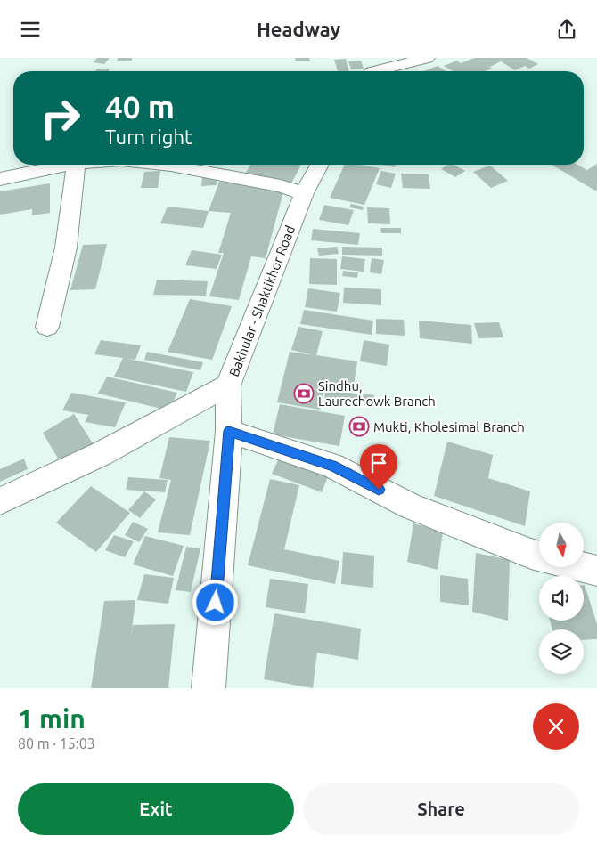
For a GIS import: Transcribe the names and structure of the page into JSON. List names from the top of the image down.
{
  "streets": {
    "street": ["Bakhular - Shaktikhor Road"]
  },
  "places": {
    "bank": ["Sindhu, Laurechowk Branch", "Mukti, Kholesimal Branch"]
  },
  "north": "bottom",
  "page": {
    "header": "Headway",
    "turn": ["40 m", "Turn right"],
    "heading": ["1 min", "80 m · 15:03"],
    "buttons": ["Exit", "Share"]
  }
}
